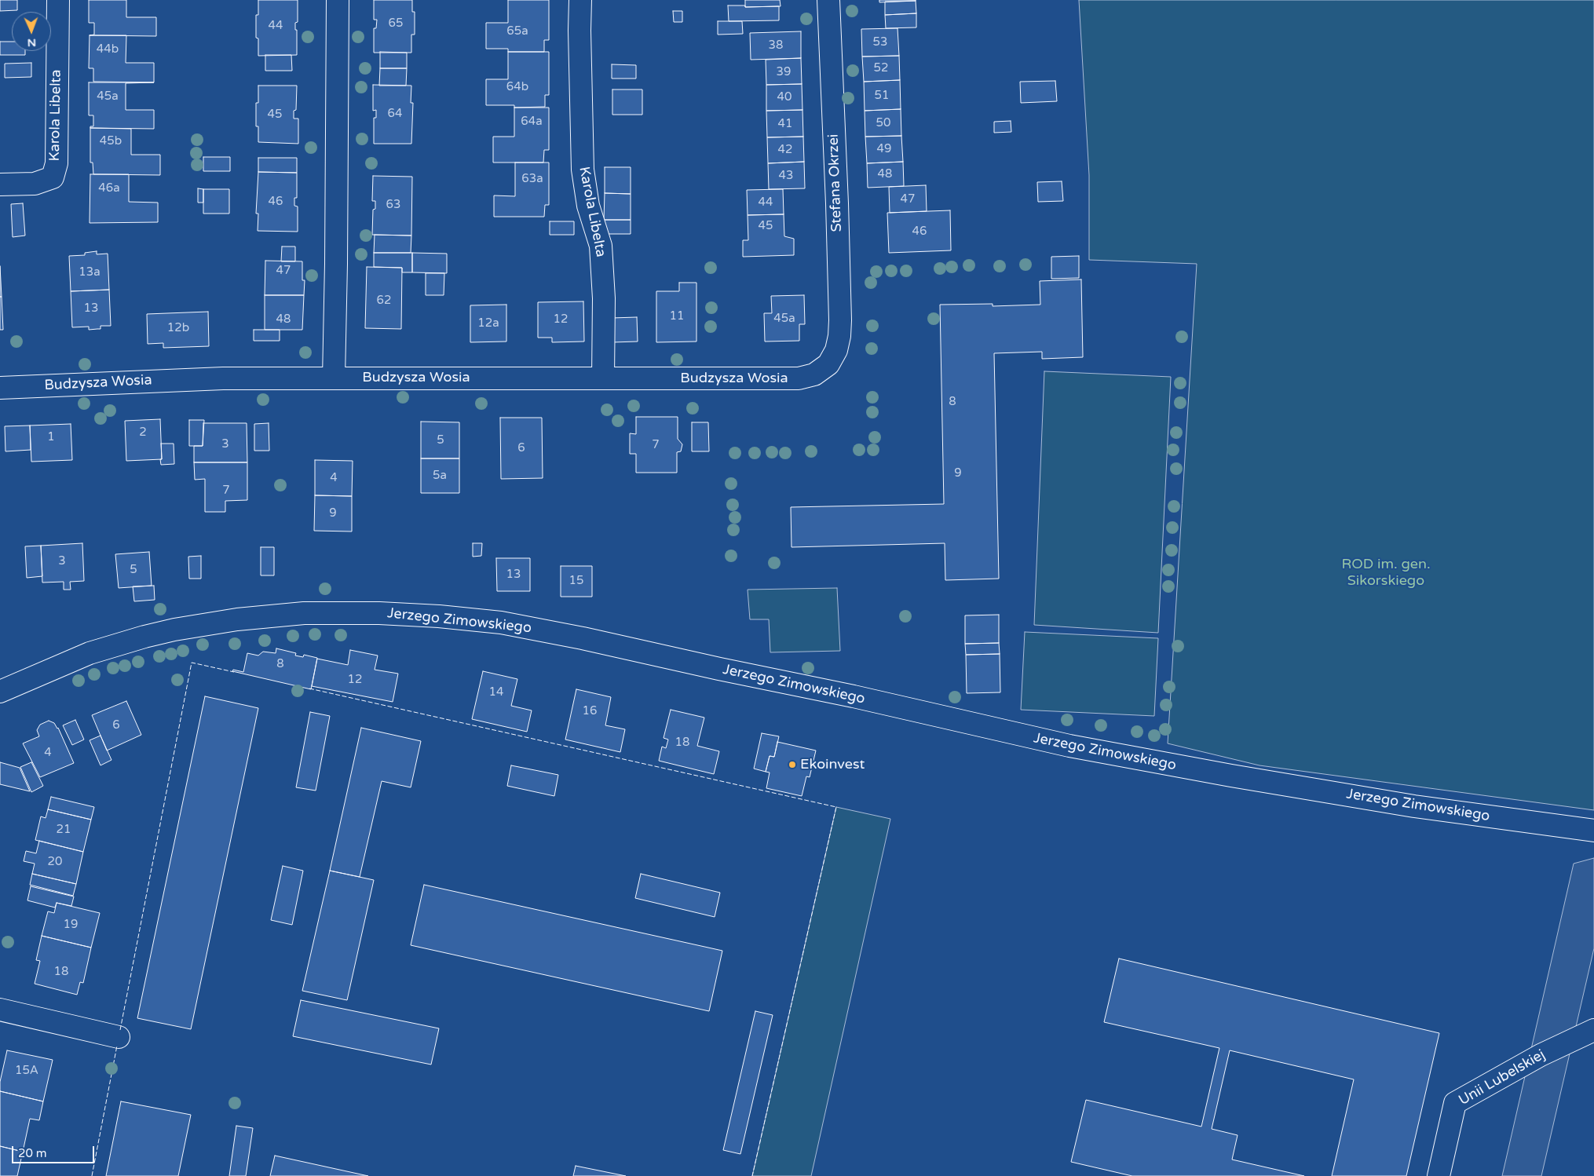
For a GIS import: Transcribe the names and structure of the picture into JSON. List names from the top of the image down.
{
  "streets": {
    "street": [
      "Karola Libelta",
      "Stefana Okrzei",
      "Budzysza Wosia",
      "Jerzego Zimowskiego",
      "Unii Lubelskiej"
    ]
  },
  "crossings": [
    ["Karola Libelta", "Budzysza Wosia"],
    ["Stefana Okrzei", "Budzysza Wosia"]
  ],
  "parks": ["ROD im. gen. Sikorskiego"],
  "places": ["Ekoinvest"],
  "house_numbers": [
    "65",
    "44",
    "65a",
    "53",
    "38",
    "44b",
    "52",
    "39",
    "64b",
    "51",
    "45a",
    "40",
    "64",
    "45",
    "64a",
    "50",
    "41",
    "45b",
    "49",
    "42",
    "48",
    "43",
    "63a",
    "46a",
    "47",
    "46",
    "44",
    "63",
    "45",
    "46",
    "47",
    "13a",
    "62",
    "13",
    "11",
    "45a",
    "48",
    "12",
    "12a",
    "12b",
    "8",
    "2",
    "1",
    "5",
    "3",
    "7",
    "6",
    "9",
    "5a",
    "4",
    "7",
    "9",
    "3",
    "5",
    "13",
    "15",
    "8",
    "12",
    "14",
    "16",
    "6",
    "18",
    "4",
    "21",
    "20",
    "19",
    "18",
    "15A"
  ],
  "scale_bar": "20 m",
  "north": "bottom"
}
